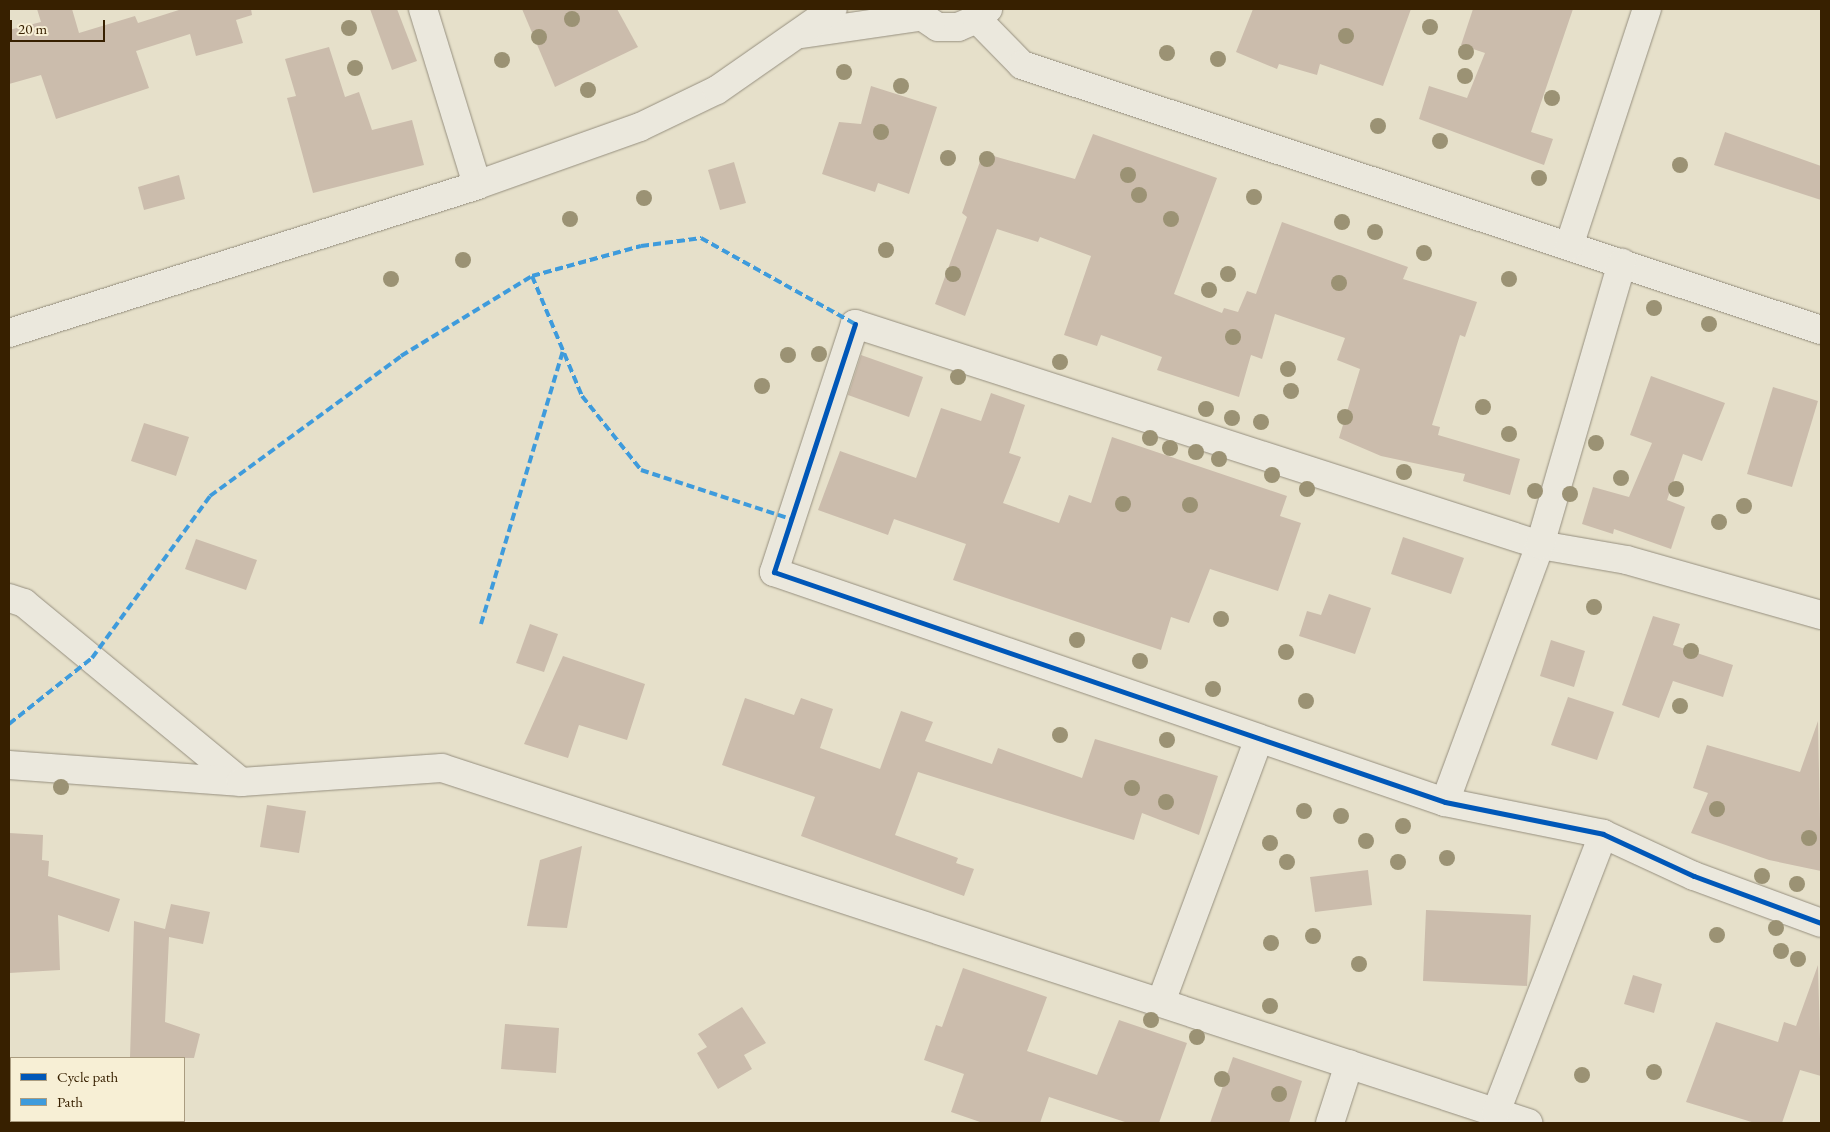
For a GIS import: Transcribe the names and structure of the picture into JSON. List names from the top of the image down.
{
  "legend": ["Cycle path", "Path"],
  "scale_bar": "20 m"
}
